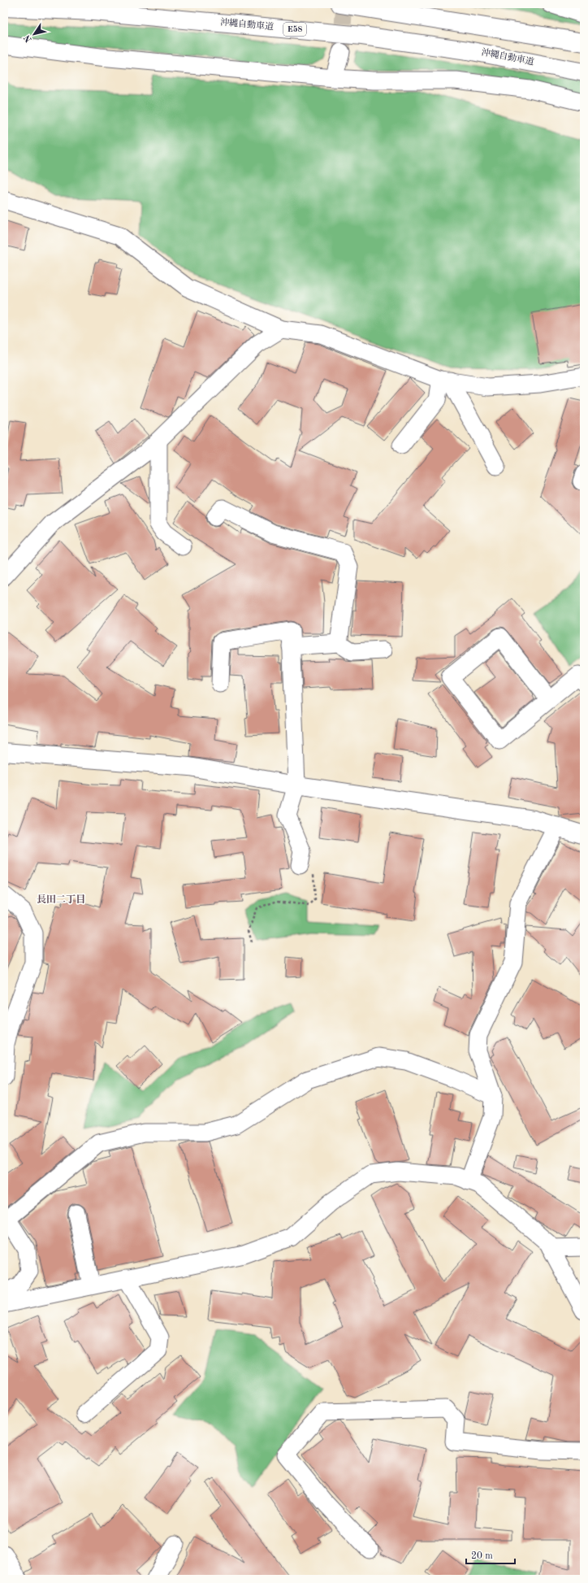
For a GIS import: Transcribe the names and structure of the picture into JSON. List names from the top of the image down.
{
  "streets": {
    "main road": ["沖縄自動車道", "E58"]
  },
  "districts": ["長田二丁目"],
  "scale_bar": "20 m",
  "north": "bottom left"
}
